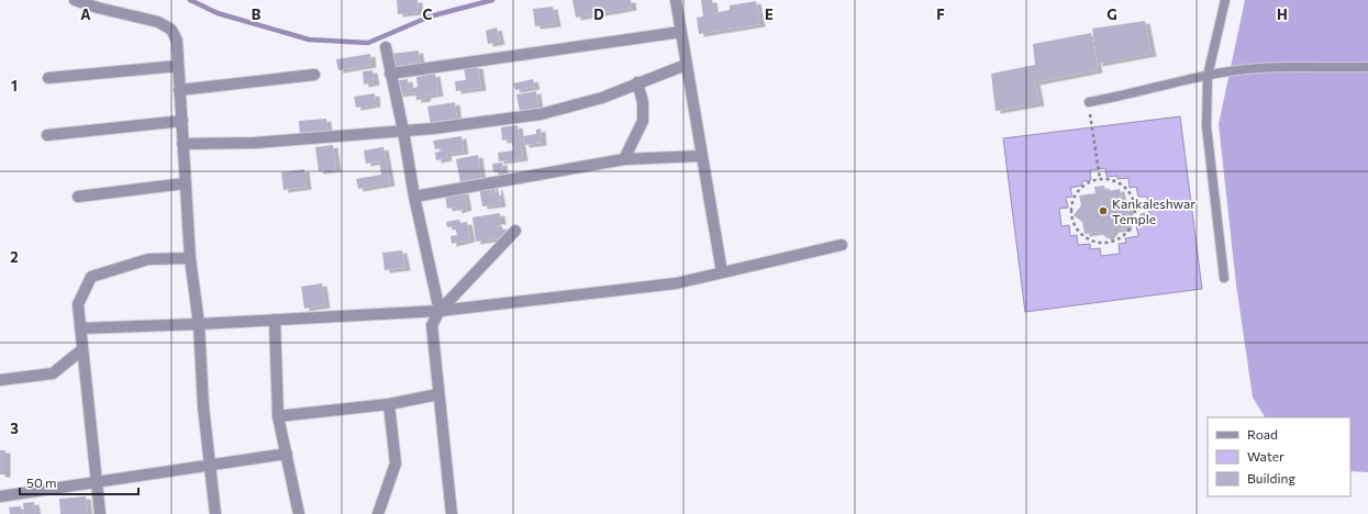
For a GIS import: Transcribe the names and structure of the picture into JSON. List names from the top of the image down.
{
  "places": ["Kankaleshwar Temple"],
  "legend": ["Road", "Water", "Building"],
  "scale_bar": "50 m",
  "grid": {
    "columns": [
      "A",
      "B",
      "C",
      "D",
      "E",
      "F",
      "G",
      "H"
    ],
    "rows": ["1", "2", "3"]
  }
}
